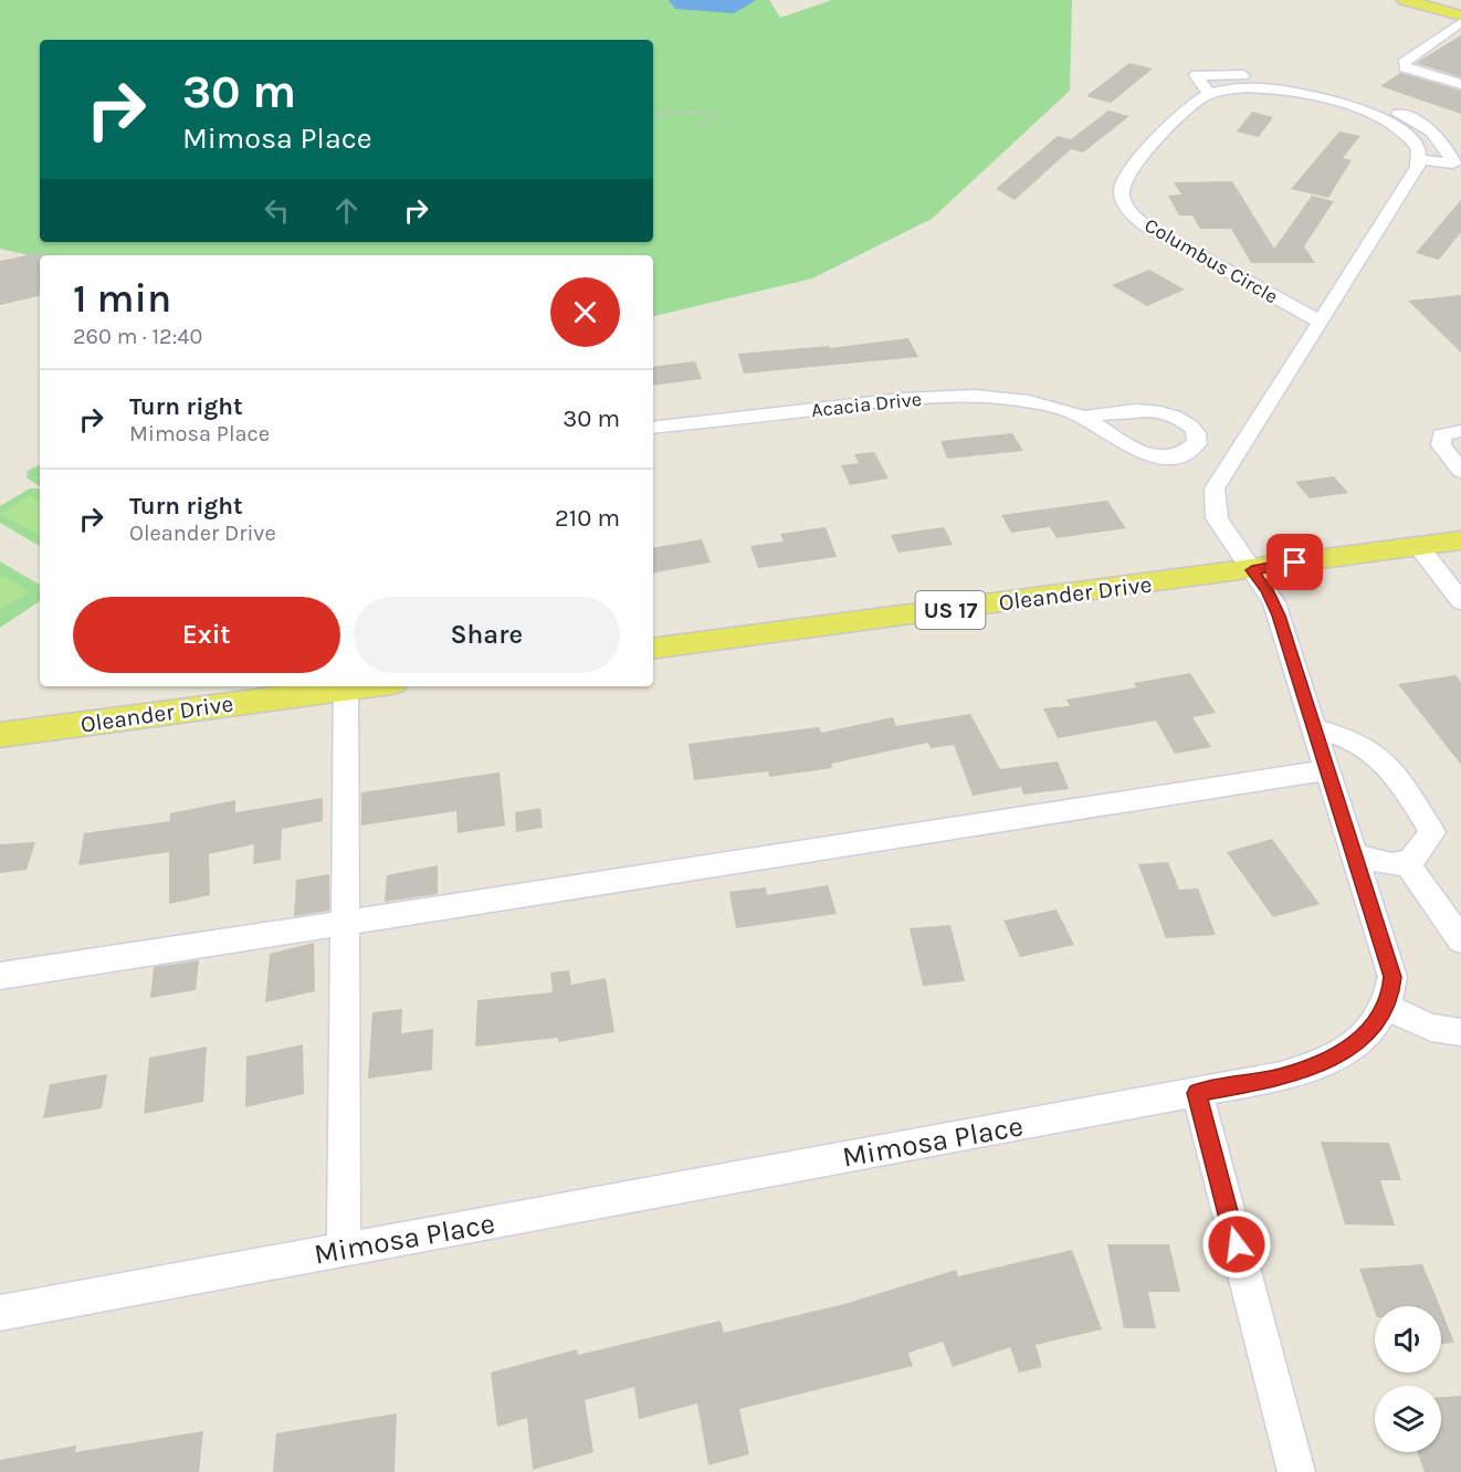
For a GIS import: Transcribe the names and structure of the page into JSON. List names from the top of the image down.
{
  "streets": {
    "main road": ["Oleander Drive", "US 17"],
    "street": ["Columbus Circle", "Acacia Drive", "Mimosa Place"]
  },
  "crossings": [
    ["Oleander Drive", "Mimosa Place"]
  ],
  "page": {
    "turn": ["30 m", "Mimosa Place"],
    "heading": ["1 min", "260 m · 12:40"],
    "list": [
      {
        "name": "Turn right",
        "note": "Mimosa Place",
        "value": "30 m"
      },
      {
        "name": "Turn right",
        "note": "Oleander Drive",
        "value": "210 m"
      }
    ],
    "buttons": ["Exit", "Share"]
  }
}
